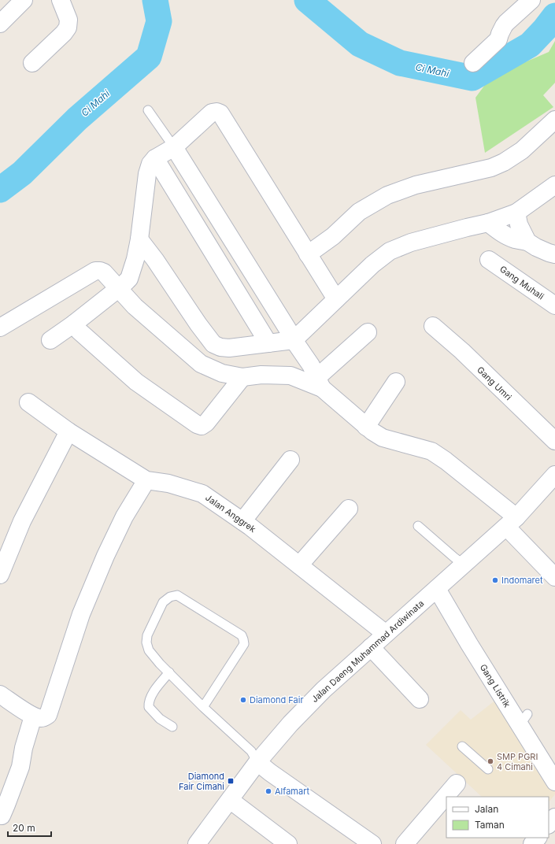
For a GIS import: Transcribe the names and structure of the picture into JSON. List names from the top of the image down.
{
  "streets": {
    "street": [
      "Gang Muhali",
      "Gang Umri",
      "Jalan Anggrek",
      "Jalan Daeng Muhammad Ardiwinata",
      "Gang Listrik"
    ]
  },
  "crossings": [
    ["Jalan Anggrek", "Jalan Daeng Muhammad Ardiwinata"],
    ["Jalan Daeng Muhammad Ardiwinata", "Gang Listrik"]
  ],
  "water": ["Ci Mahi"],
  "places": {
    "other": [
      "Indomaret",
      "Diamond Fair",
      "SMP PGRI 4 Cimahi",
      "Alfamart"
    ],
    "transit": ["Diamond Fair Cimahi"]
  },
  "legend": ["Jalan", "Taman"],
  "scale_bar": "20 m"
}
